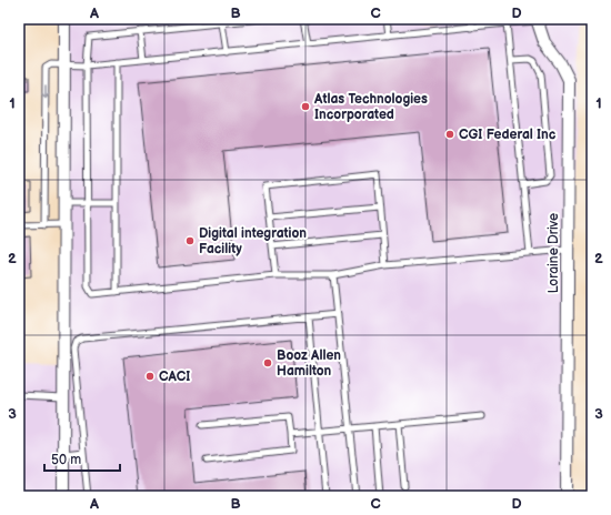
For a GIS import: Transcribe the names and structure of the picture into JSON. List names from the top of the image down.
{
  "streets": {
    "street": ["Loraine Drive"]
  },
  "places": [
    "Atlas Technologies Incorporated",
    "CGI Federal Inc",
    "Digital integration Facility",
    "Booz Allen Hamilton",
    "CACI"
  ],
  "scale_bar": "50 m",
  "grid": {
    "columns": [
      "A",
      "B",
      "C",
      "D"
    ],
    "rows": ["1", "2", "3"]
  }
}
